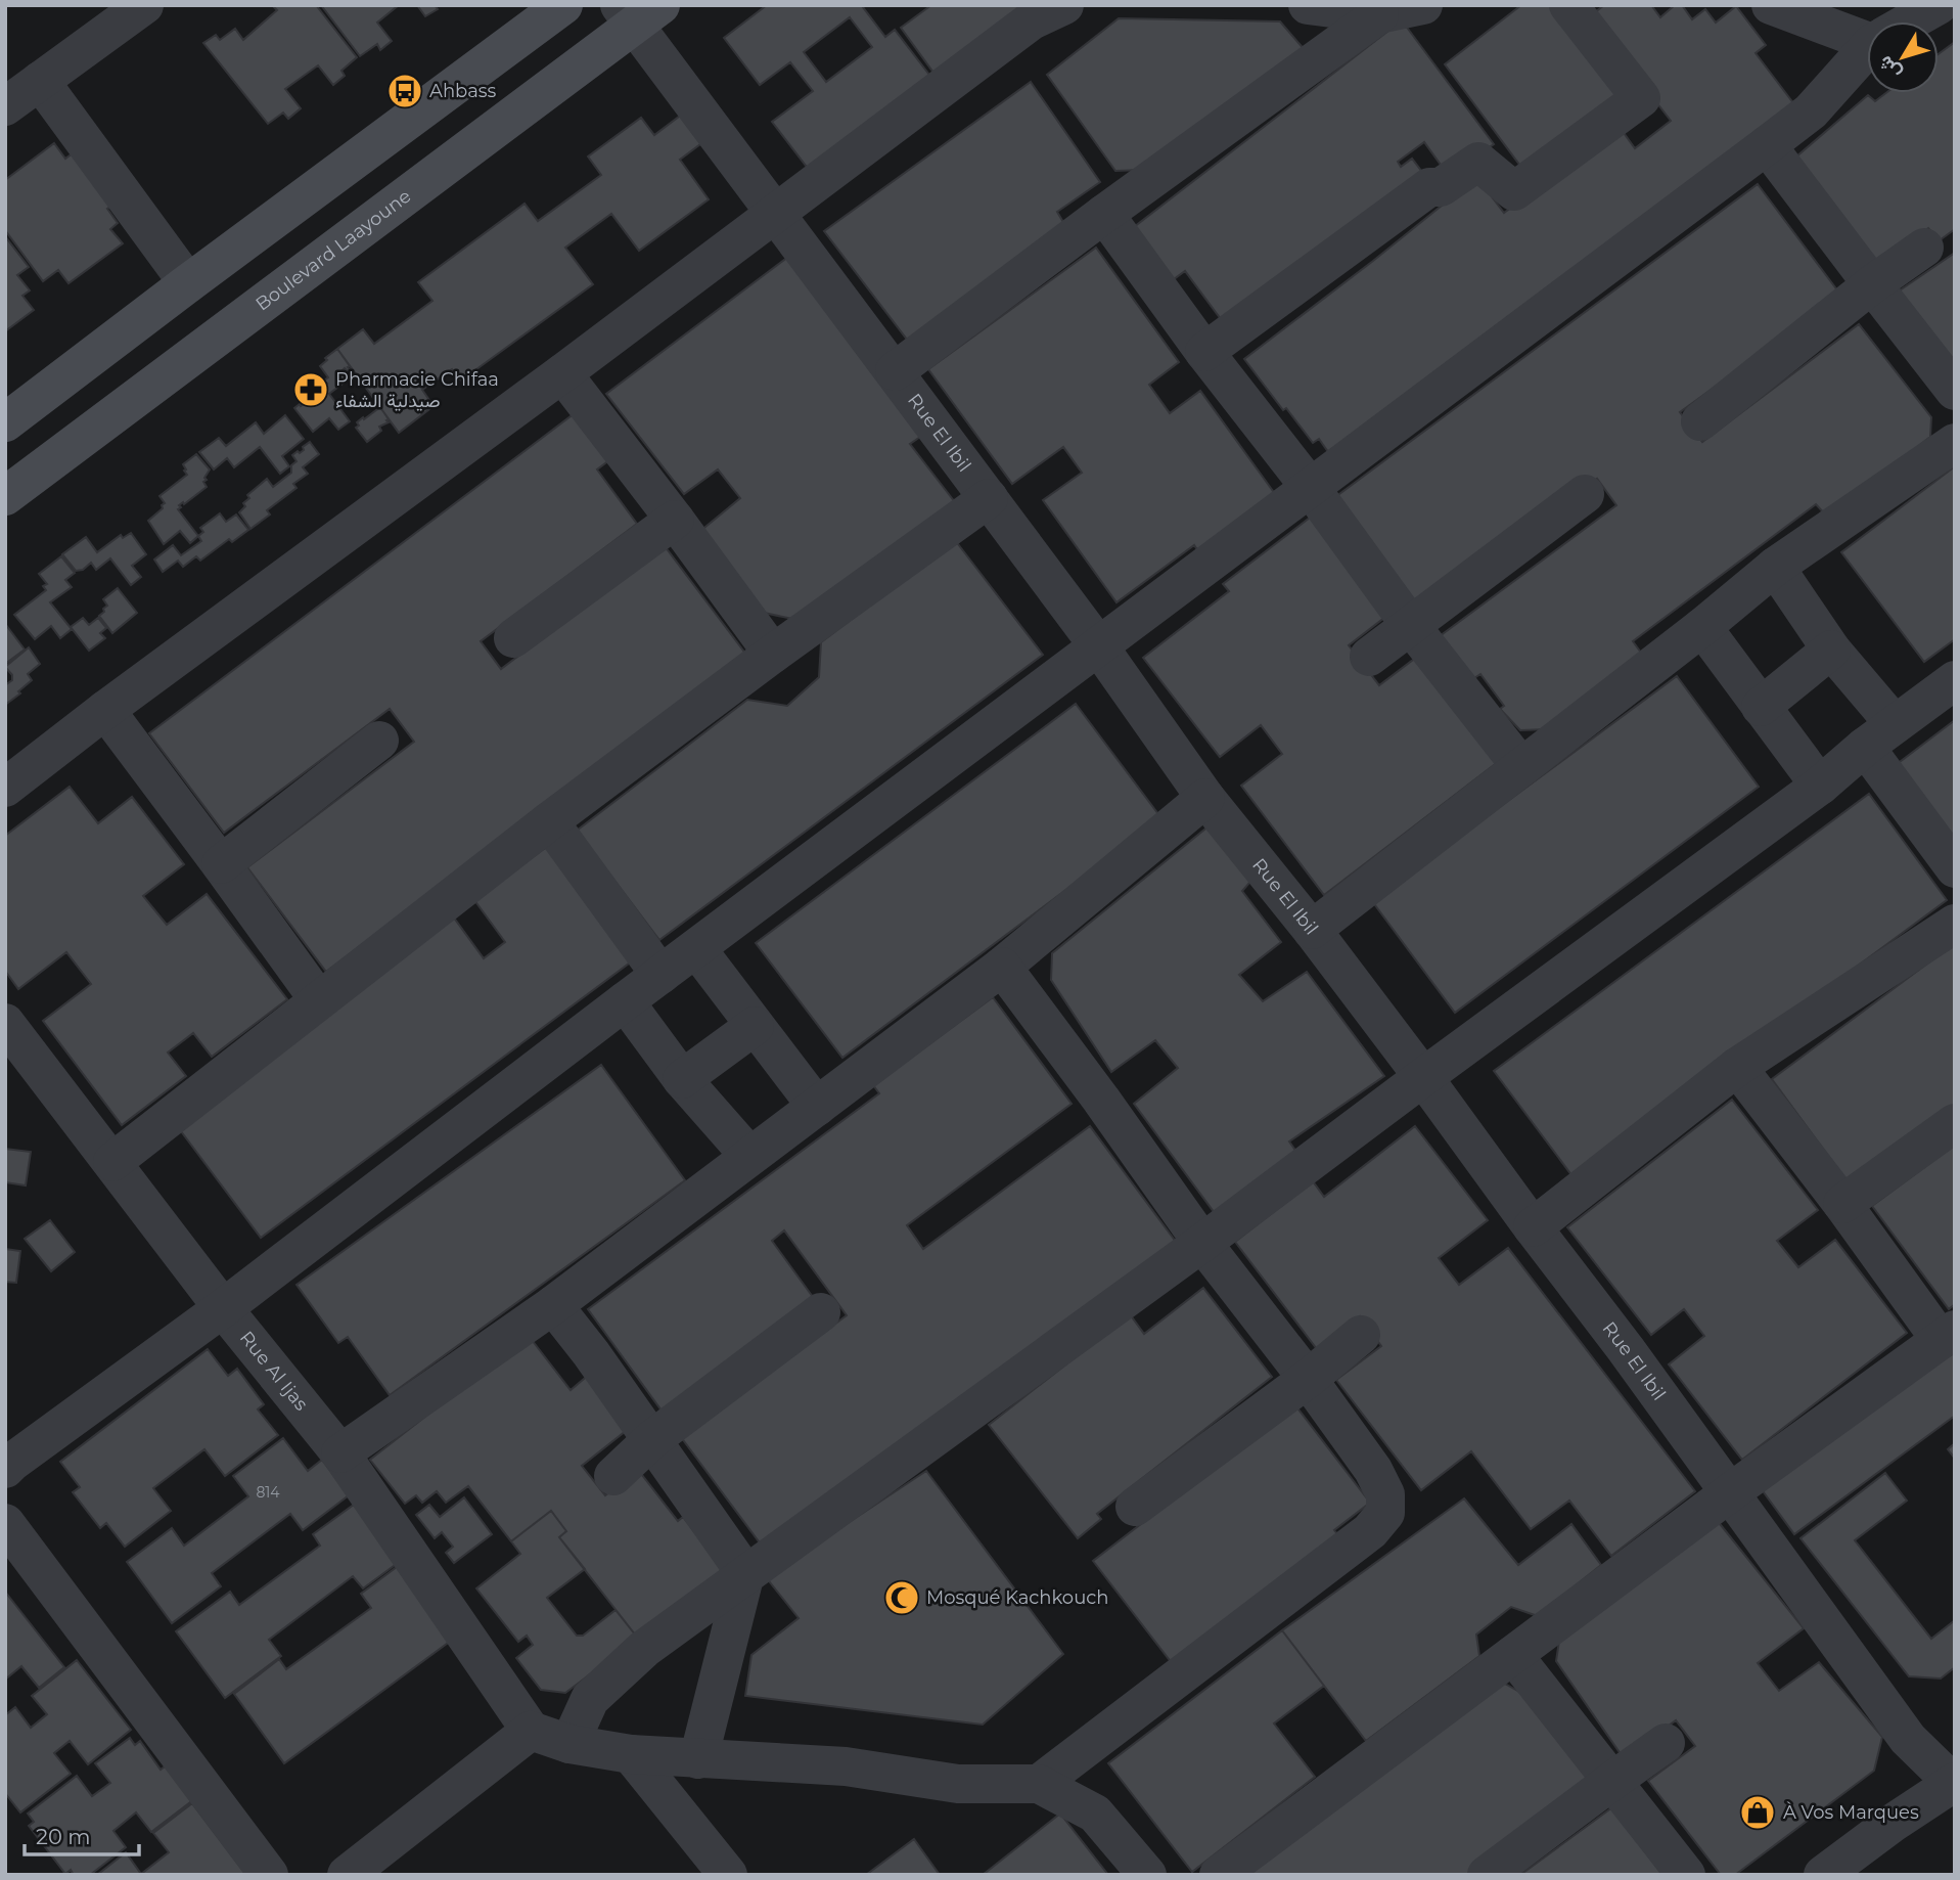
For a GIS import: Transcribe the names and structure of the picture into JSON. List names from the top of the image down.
{
  "streets": {
    "street": ["Boulevard Laayoune", "Rue El Ibil", "Rue Al Ijas"]
  },
  "crossings": [
    ["Boulevard Laayoune", "Rue El Ibil"]
  ],
  "places": {
    "bus stop": ["Ahbass"],
    "pharmacy": ["Pharmacie Chifaa صيدلية الشفاء"],
    "mosque": ["Mosqué Kachkouch"],
    "shop": ["À Vos Marques"]
  },
  "house_numbers": ["814"],
  "scale_bar": "20 m",
  "north": "bottom left"
}
